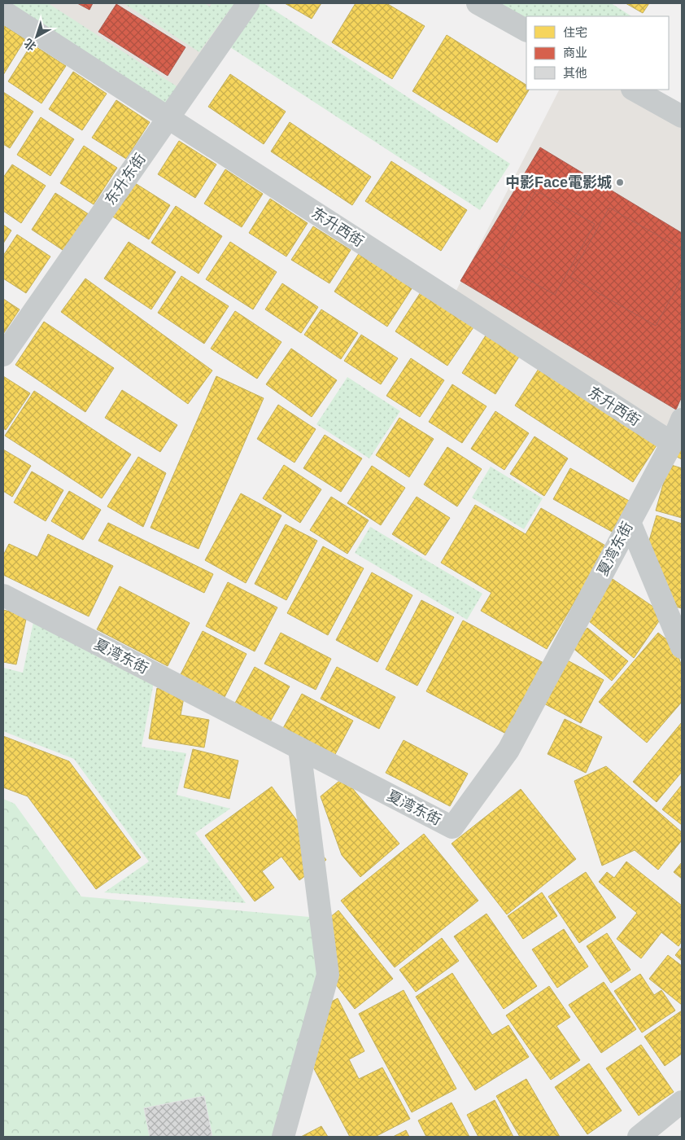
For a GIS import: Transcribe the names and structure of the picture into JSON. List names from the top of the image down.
{
  "streets": {
    "street": ["东升东街", "东升西街", "夏湾东街"]
  },
  "crossings": [
    ["东升东街", "东升西街"],
    ["东升西街", "夏湾东街"]
  ],
  "places": ["中影Face電影城"],
  "legend": ["住宅", "商业", "其他"],
  "north": "bottom left"
}
